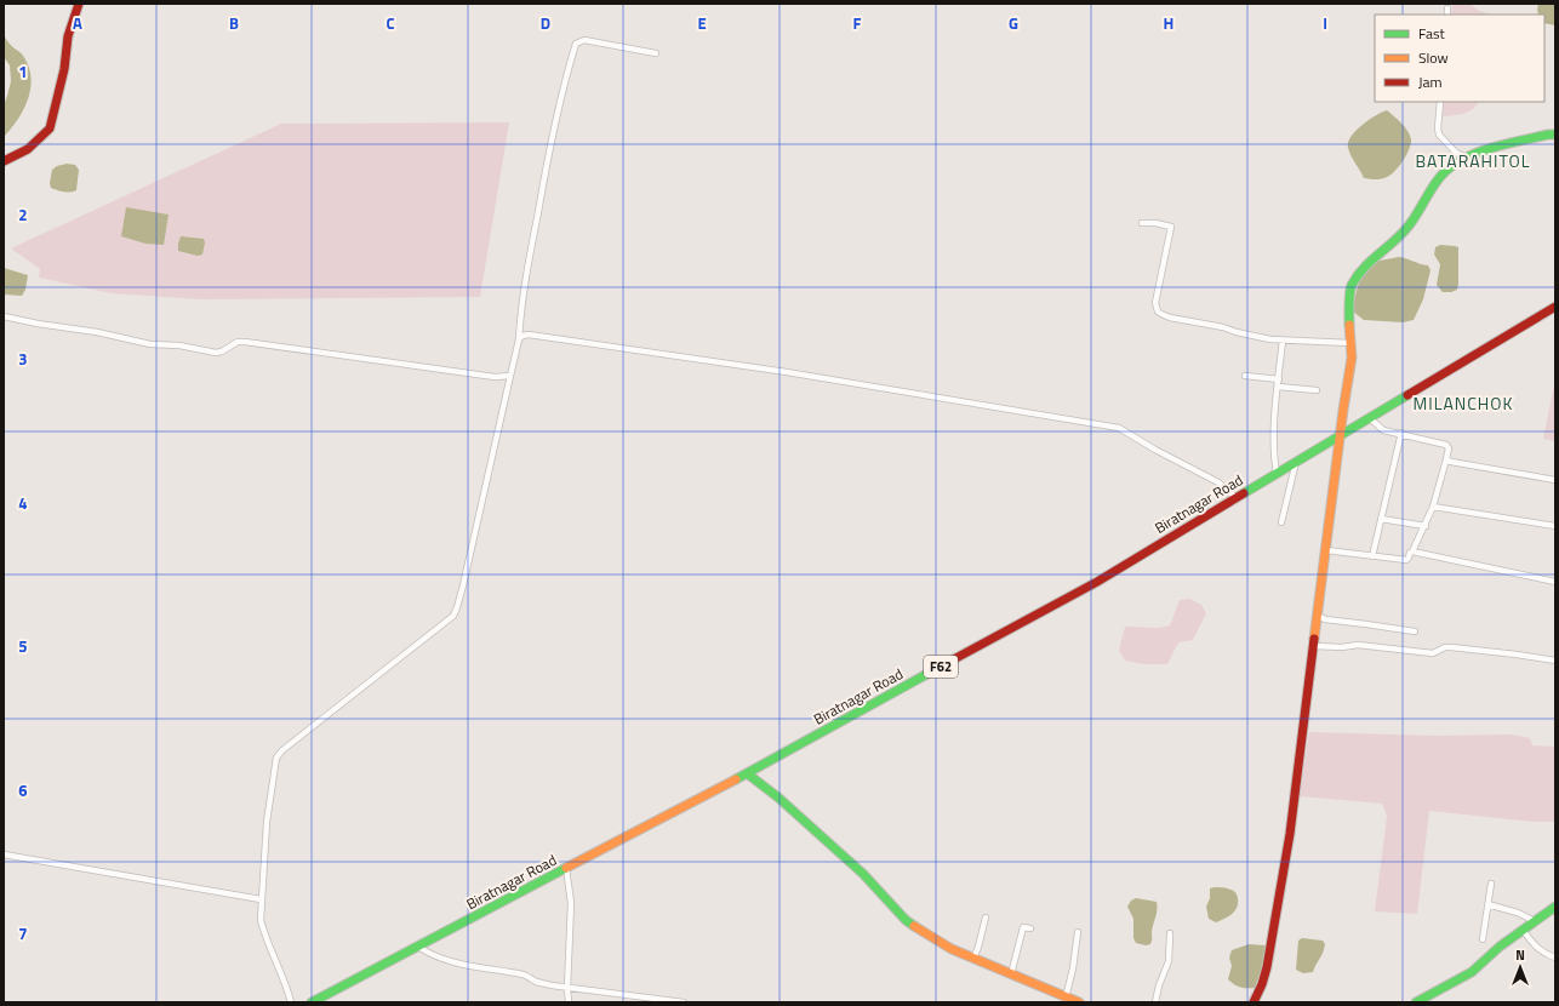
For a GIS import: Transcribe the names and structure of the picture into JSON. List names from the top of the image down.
{
  "streets": {
    "street": ["Biratnagar Road", "F62"]
  },
  "districts": ["BATARAHITOL", "MILANCHOK"],
  "legend": ["Fast", "Slow", "Jam"],
  "north": "top",
  "grid": {
    "columns": [
      "A",
      "B",
      "C",
      "D",
      "E",
      "F",
      "G",
      "H",
      "I"
    ],
    "rows": [
      "1",
      "2",
      "3",
      "4",
      "5",
      "6",
      "7"
    ]
  }
}
